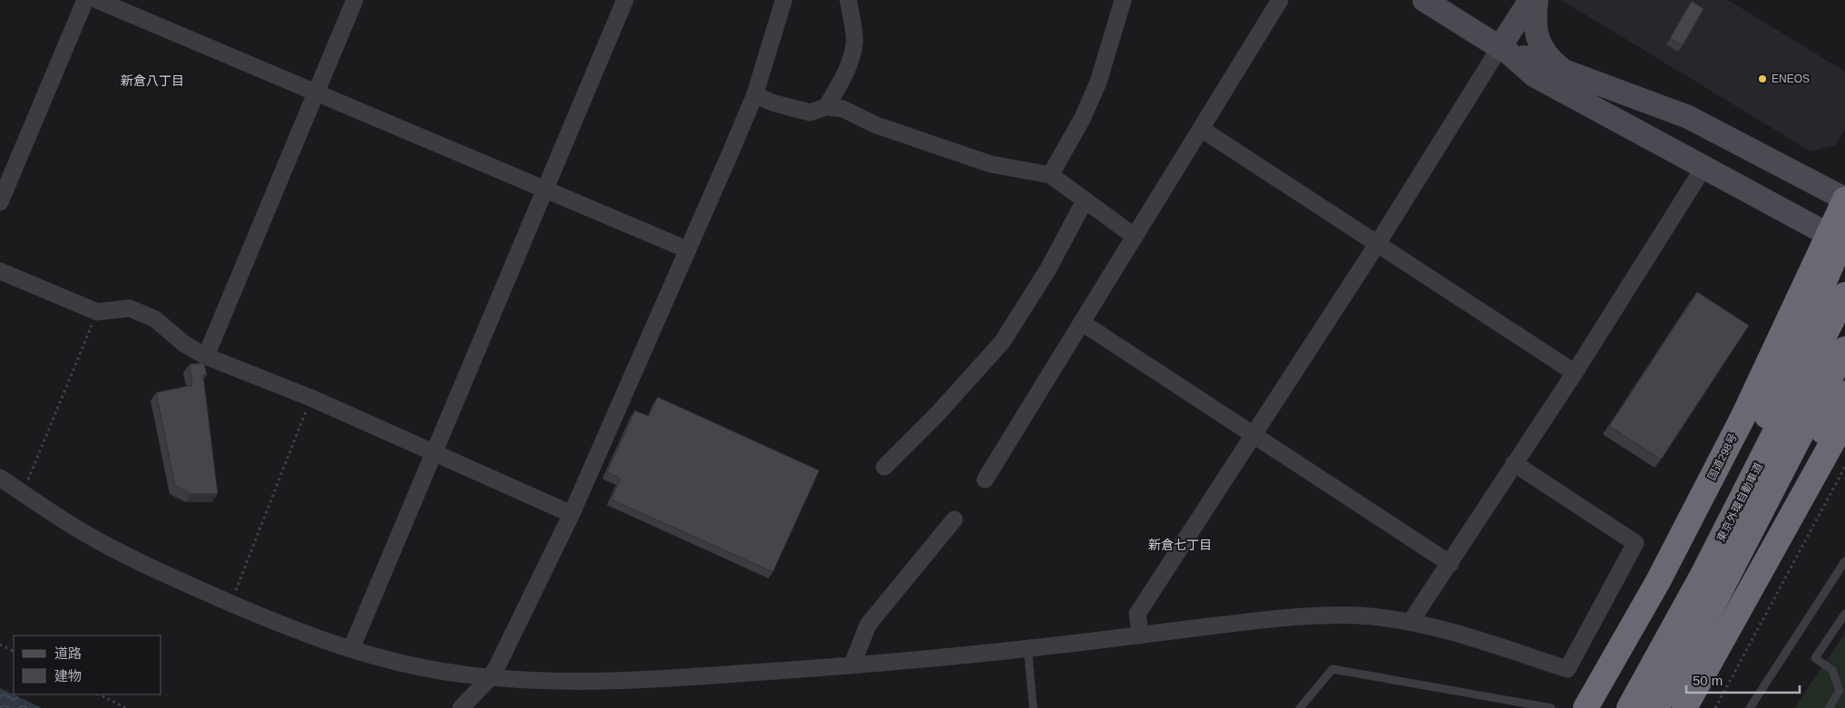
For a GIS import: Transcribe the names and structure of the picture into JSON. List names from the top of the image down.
{
  "streets": {
    "highway": ["国道298号", "東京外環自動車道"]
  },
  "districts": ["新倉八丁目", "新倉七丁目"],
  "places": ["ENEOS"],
  "legend": ["道路", "建物"],
  "scale_bar": "50 m"
}
